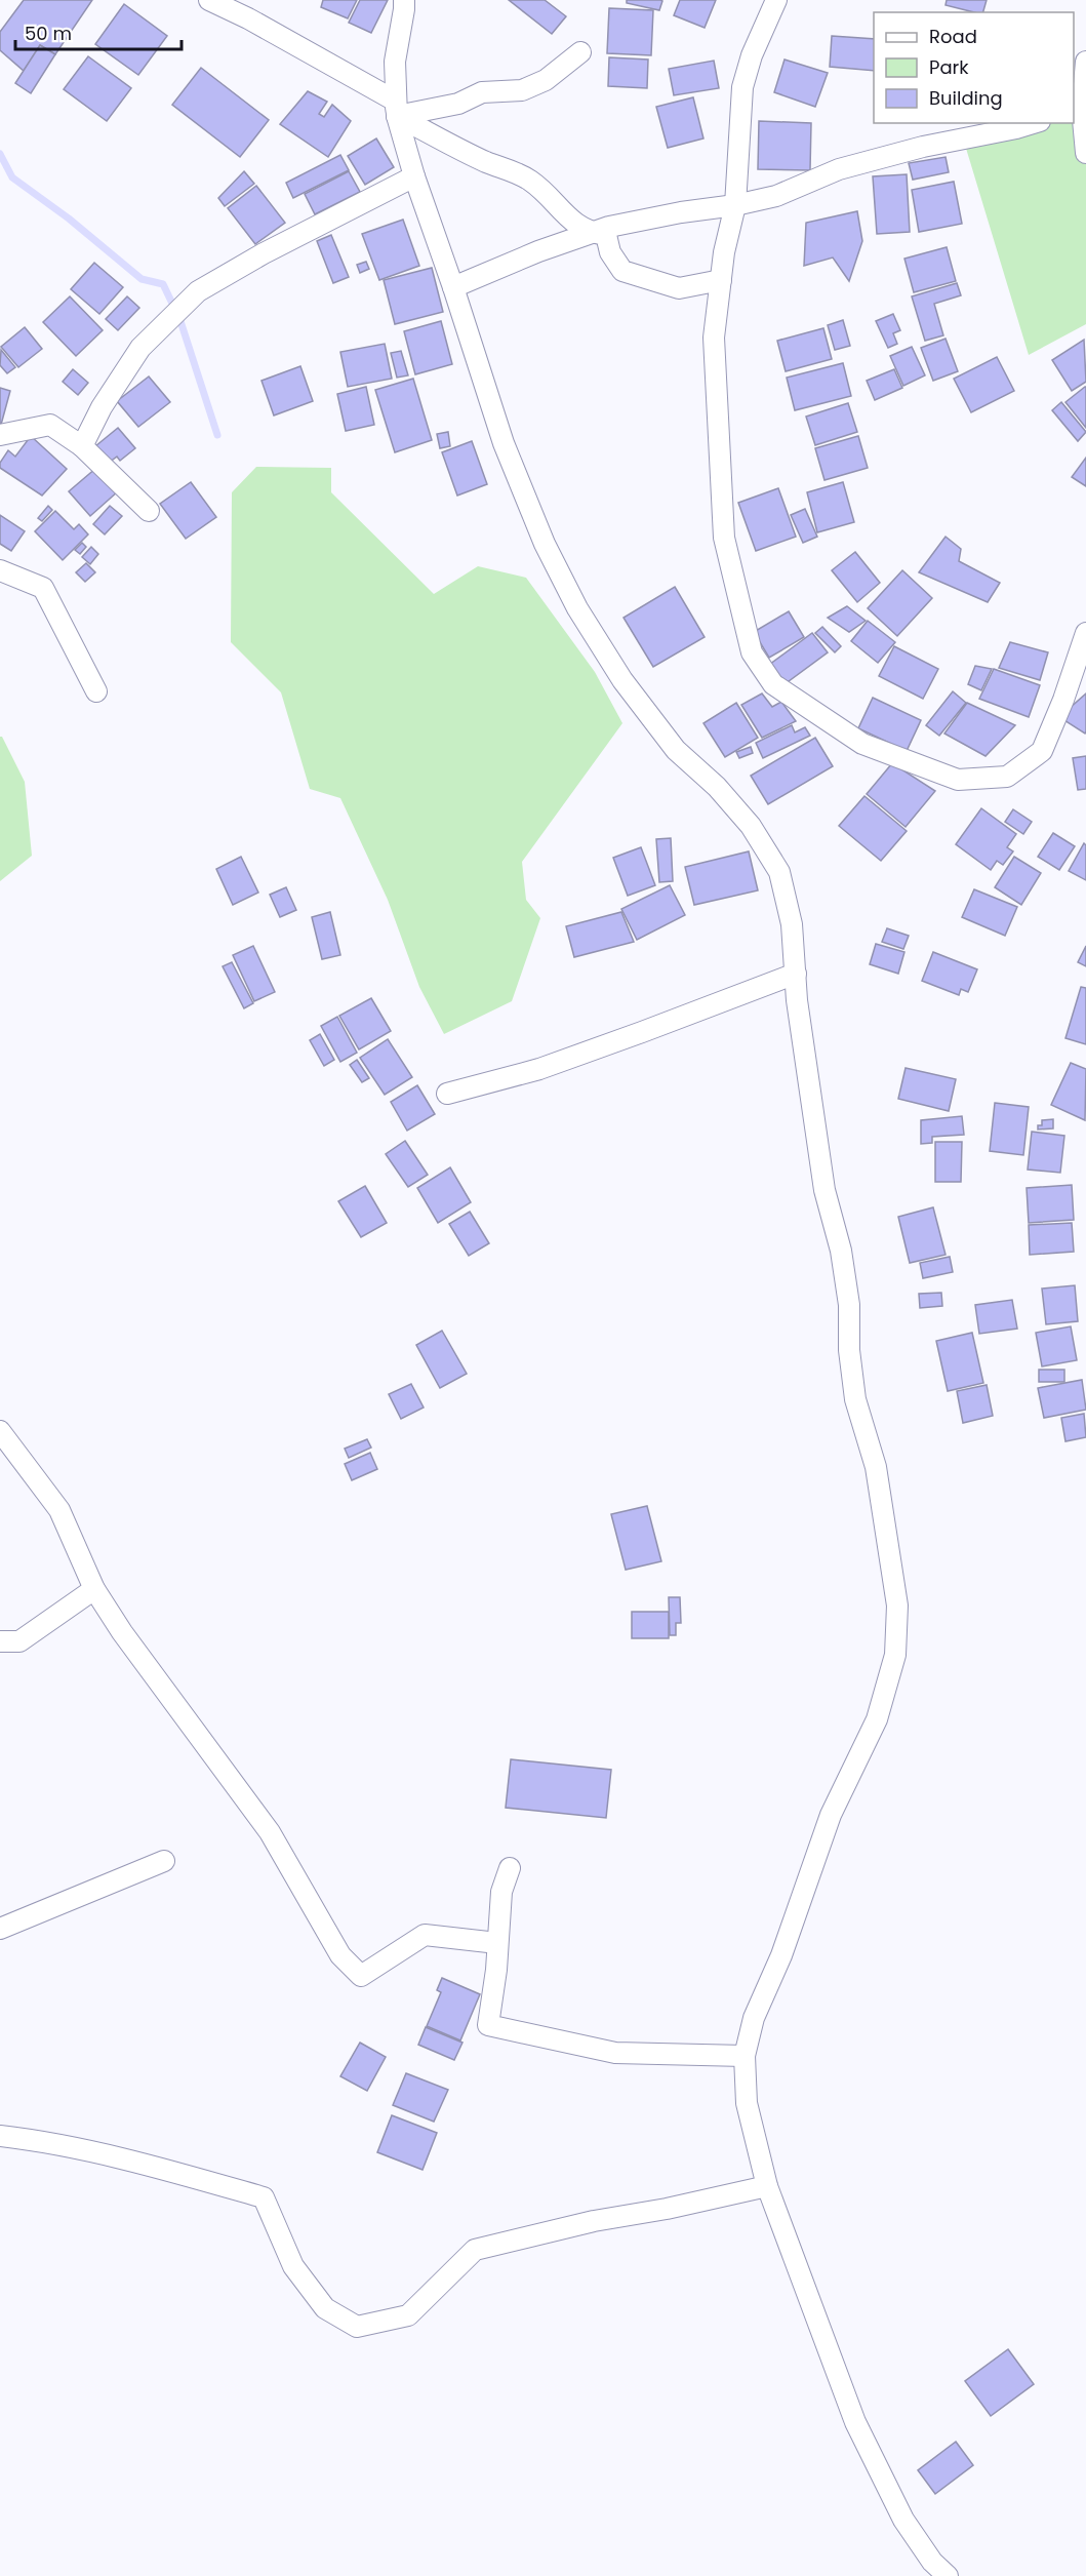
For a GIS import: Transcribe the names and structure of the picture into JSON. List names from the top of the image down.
{
  "legend": ["Road", "Park", "Building"],
  "scale_bar": "50 m"
}
